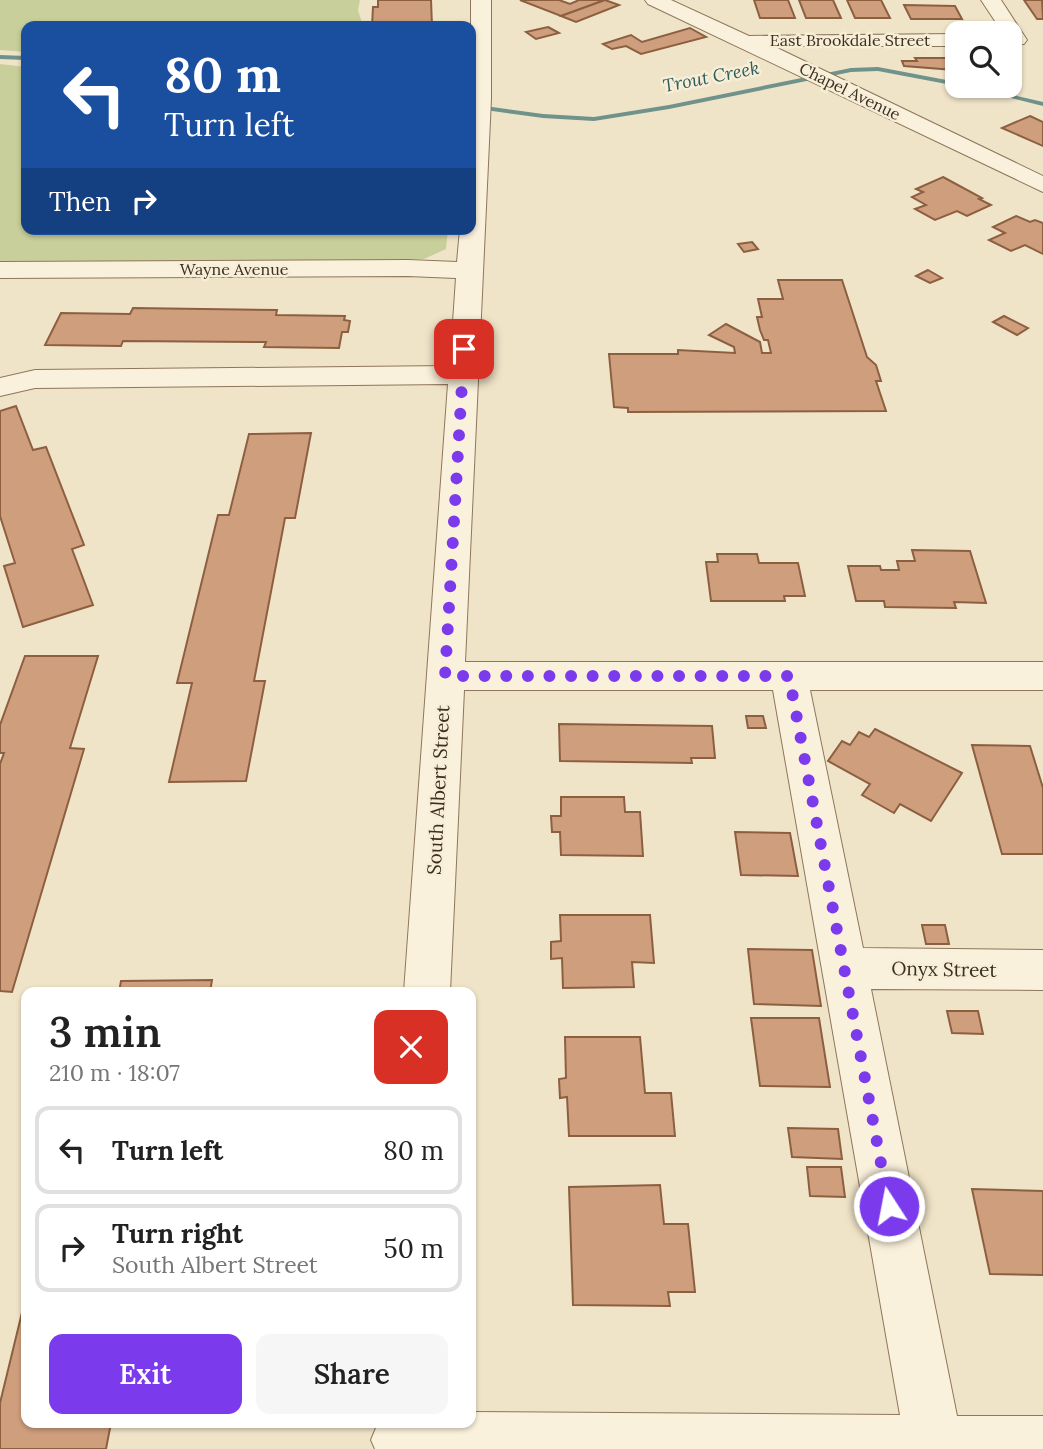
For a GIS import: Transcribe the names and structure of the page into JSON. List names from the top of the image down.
{
  "streets": {
    "street": [
      "East Brookdale Street",
      "Chapel Avenue",
      "Wayne Avenue",
      "South Albert Street",
      "Onyx Street"
    ]
  },
  "crossings": [
    ["East Brookdale Street", "Chapel Avenue"],
    ["Wayne Avenue", "South Albert Street"]
  ],
  "water": ["Trout Creek"],
  "page": {
    "turn": ["80 m", "Turn left"],
    "then": "Then",
    "heading": ["3 min", "210 m · 18:07"],
    "list": [
      {
        "name": "Turn left",
        "value": "80 m"
      },
      {
        "name": "Turn right",
        "note": "South Albert Street",
        "value": "50 m"
      }
    ],
    "buttons": ["Exit", "Share"]
  }
}
